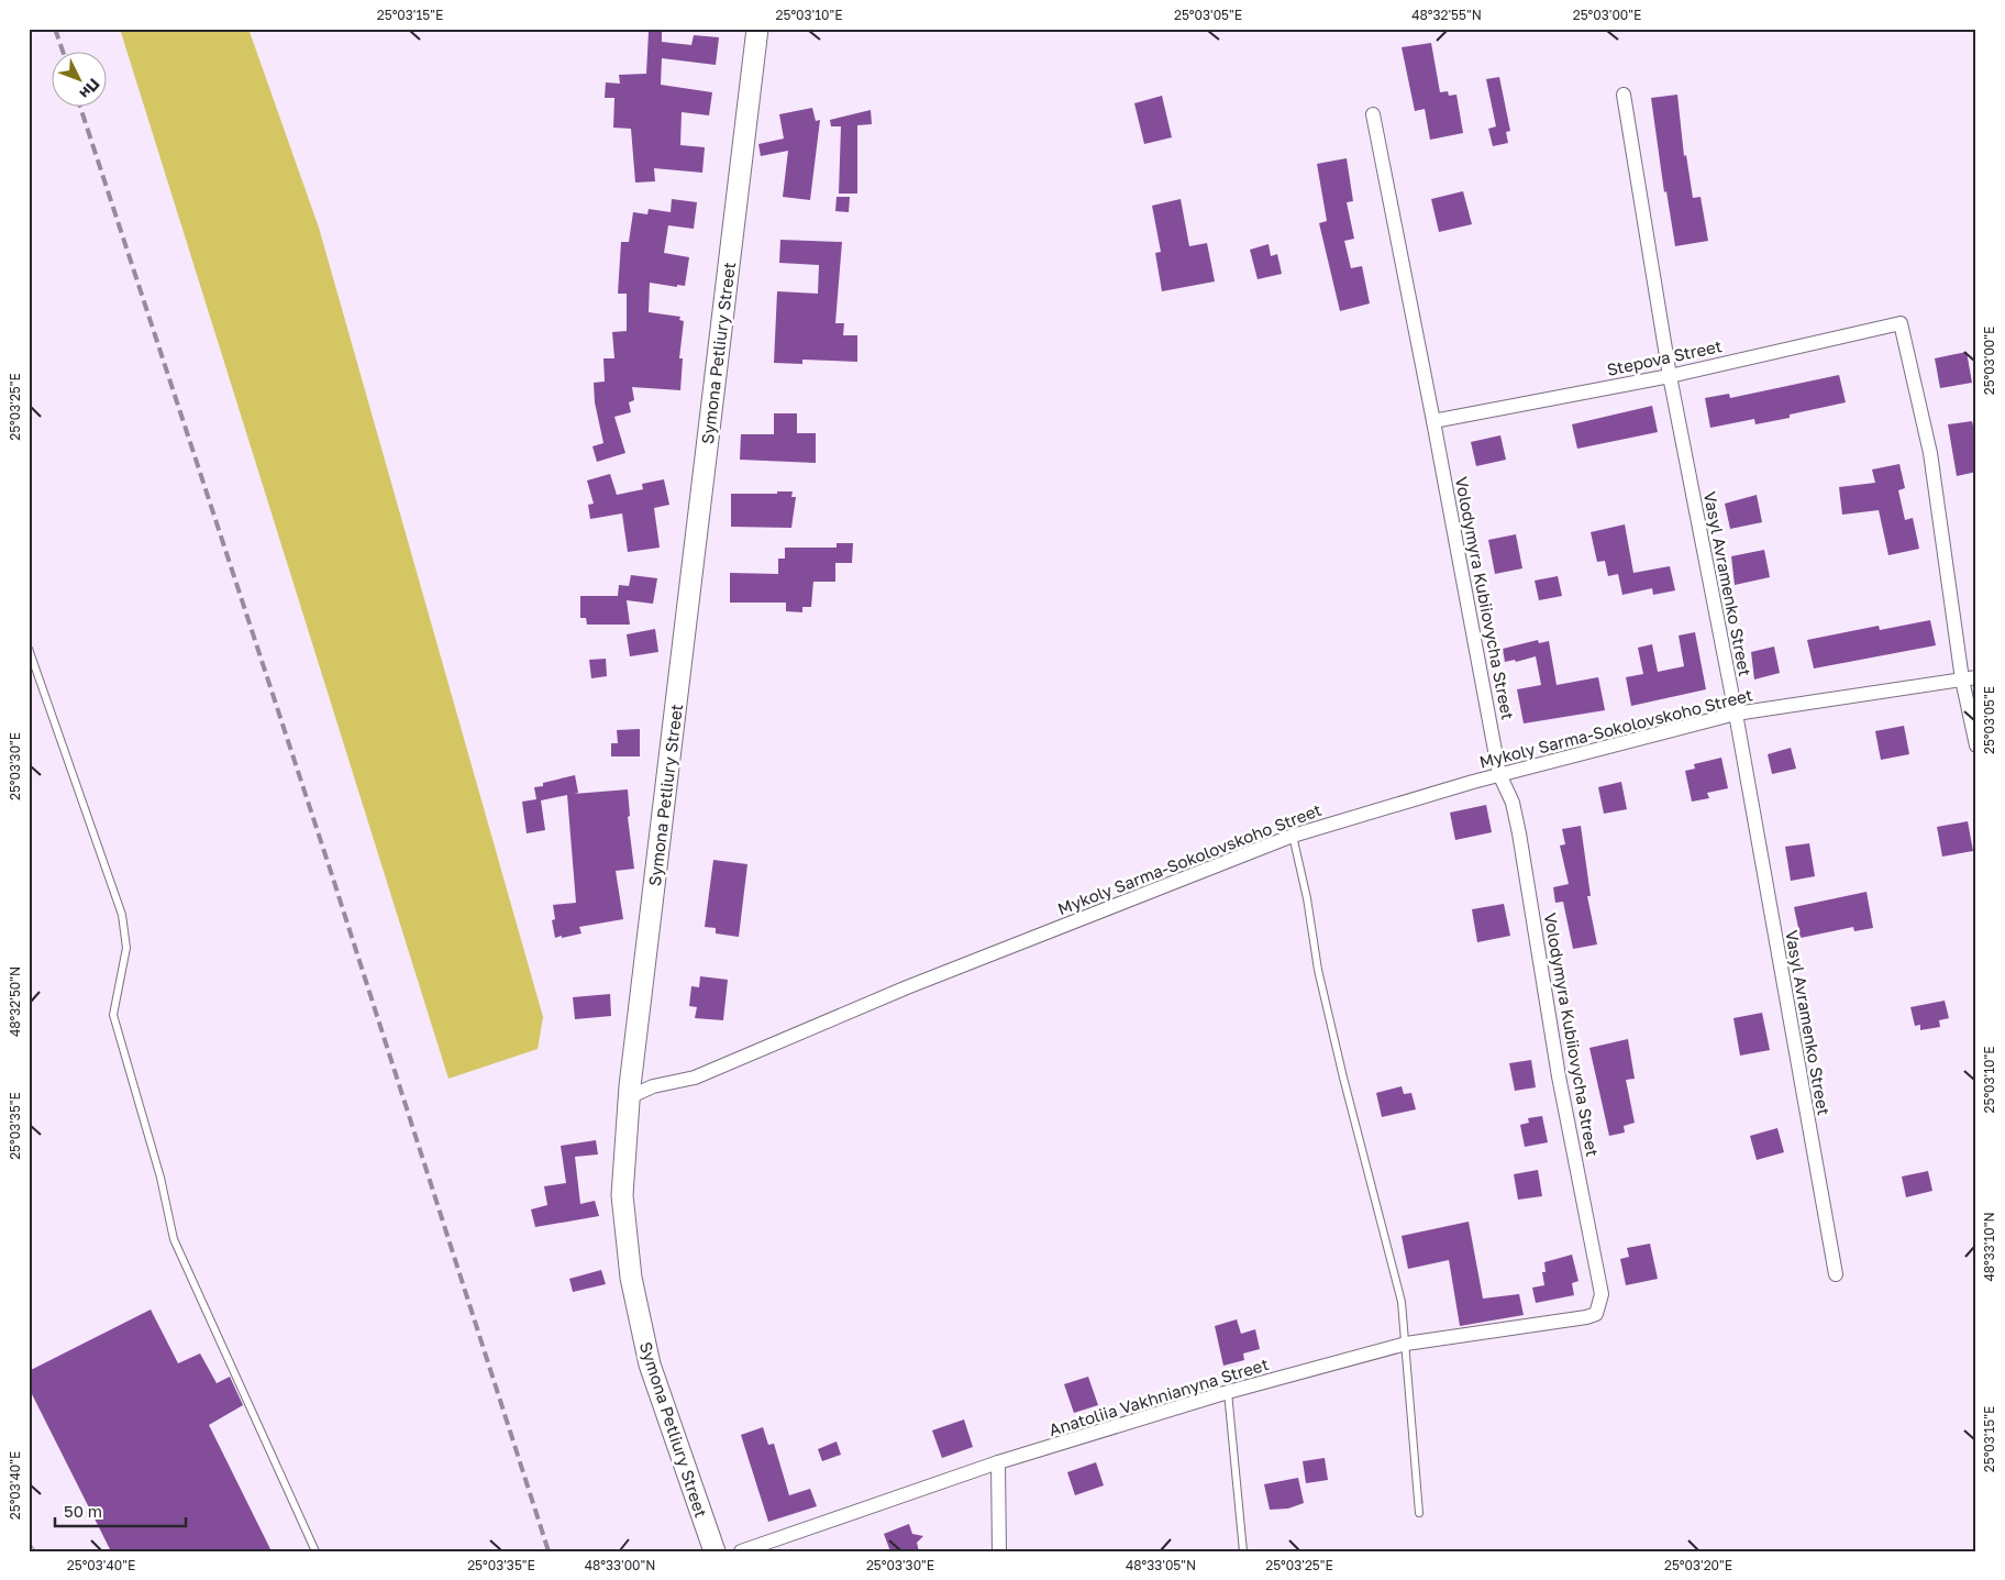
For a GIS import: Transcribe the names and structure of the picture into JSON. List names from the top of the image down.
{
  "streets": {
    "street": [
      "Symona Petliury Street",
      "Stepova Street",
      "Vasyl Avramenko Street",
      "Volodymyra Kubiiovycha Street",
      "Mykoly Sarma-Sokolovskoho Street",
      "Anatoliia Vakhnianyna Street"
    ]
  },
  "crossings": [
    ["Symona Petliury Street", "Mykoly Sarma-Sokolovskoho Street"],
    ["Stepova Street", "Vasyl Avramenko Street"],
    ["Stepova Street", "Volodymyra Kubiiovycha Street"],
    ["Stepova Street", "Mykoly Sarma-Sokolovskoho Street"],
    ["Vasyl Avramenko Street", "Mykoly Sarma-Sokolovskoho Street"],
    ["Volodymyra Kubiiovycha Street", "Mykoly Sarma-Sokolovskoho Street"],
    ["Volodymyra Kubiiovycha Street", "Anatoliia Vakhnianyna Street"]
  ],
  "scale_bar": "50 m",
  "north": "bottom right",
  "coordinates": [
    "25°03'15\"E",
    "25°03'10\"E",
    "25°03'05\"E",
    "48°32'55\"N",
    "25°03'00\"E",
    "25°03'25\"E",
    "25°03'30\"E",
    "48°32'50\"N",
    "25°03'35\"E",
    "48°33'10\"N",
    "25°03'40\"E",
    "48°33'00\"N",
    "48°33'05\"N",
    "25°03'20\"E"
  ]
}
